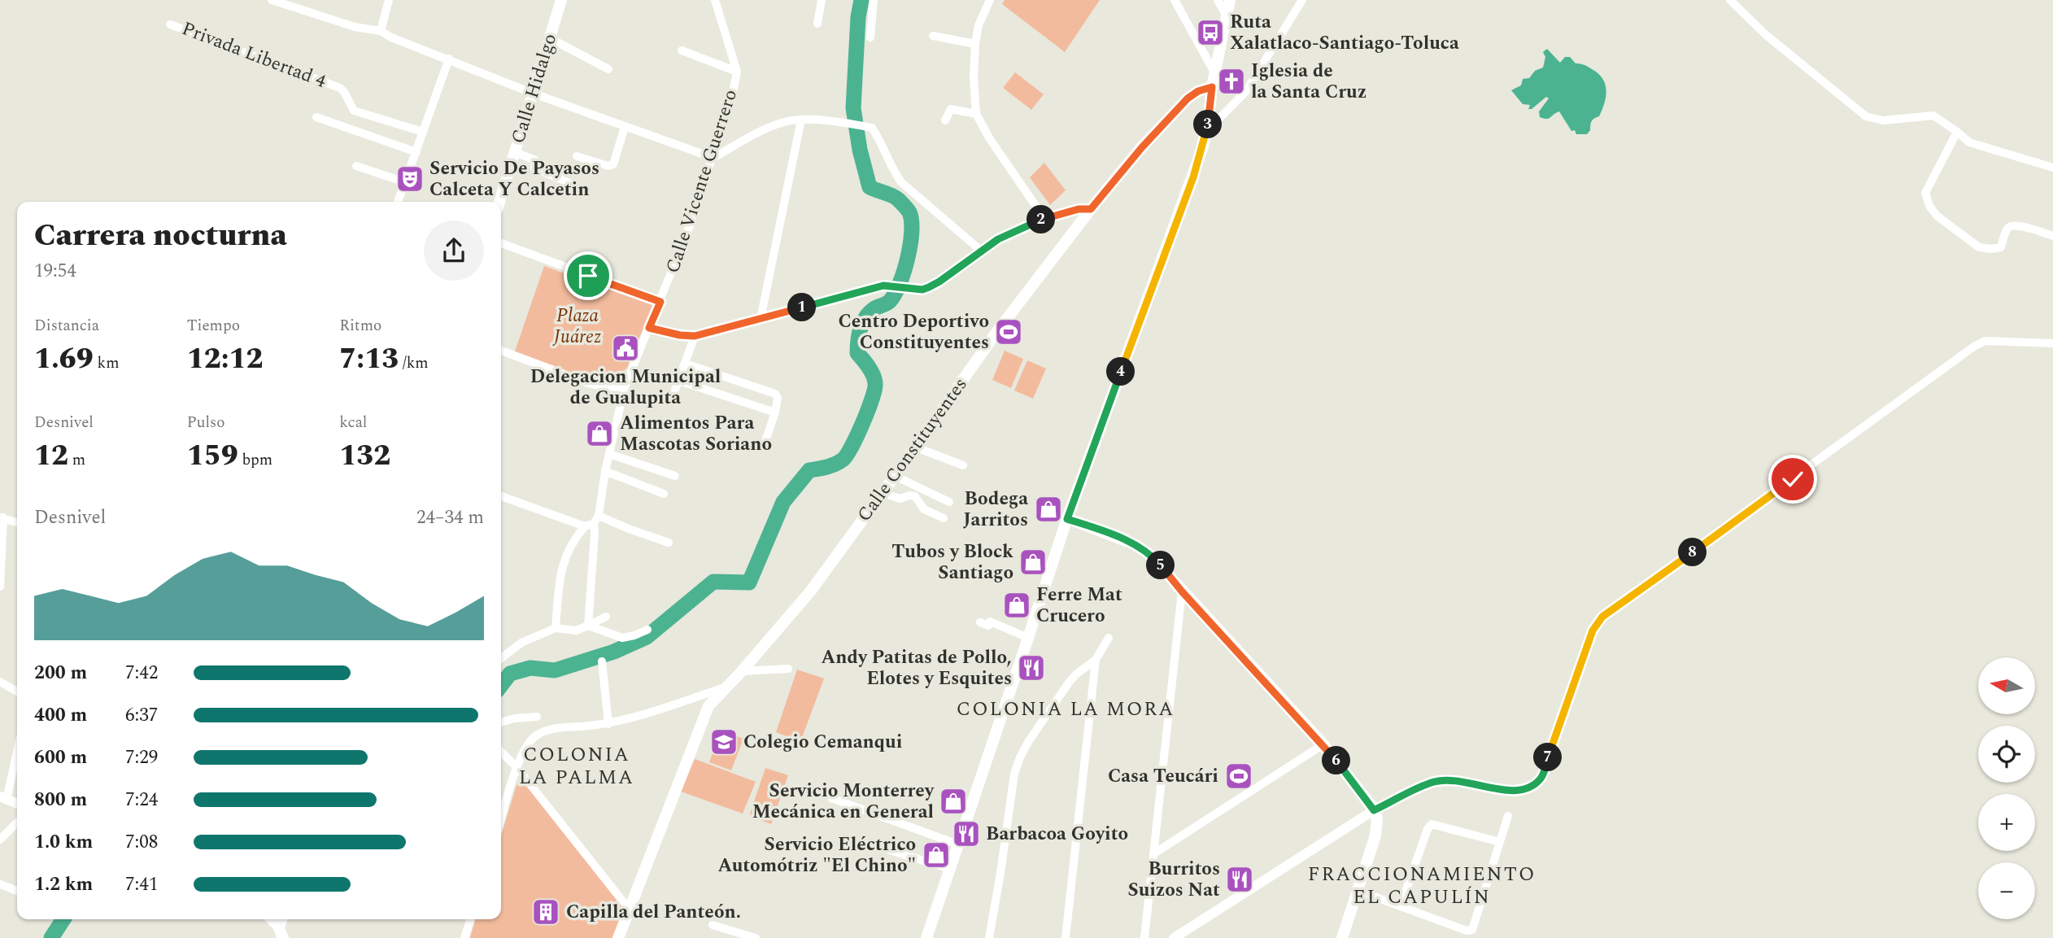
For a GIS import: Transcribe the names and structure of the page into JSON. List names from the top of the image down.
{
  "streets": {
    "main road": ["Calle Hidalgo", "Calle Constituyentes"],
    "street": ["Privada Libertad 4", "Calle Vicente Guerrero"]
  },
  "districts": ["COLONIA LA MORA", "COLONIA LA PALMA", "FRACCIONAMIENTO EL CAPULÍN"],
  "parks": ["Plaza Juárez"],
  "places": {
    "bus stop": ["Ruta Xalatlaco-Santiago-Toluca"],
    "church": ["Iglesia de la Santa Cruz"],
    "theatre": ["Servicio De Payasos Calceta Y Calcetin"],
    "sports": ["Centro Deportivo Constituyentes", "Casa Teucári"],
    "public building": ["Delegacion Municipal de Gualupita"],
    "shop": [
      "Alimentos Para Mascotas Soriano",
      "Bodega Jarritos",
      "Tubos y Block Santiago",
      "Ferre Mat Crucero",
      "Servicio Monterrey Mecánica en General",
      "Servicio Eléctrico Automótriz \"El Chino\""
    ],
    "restaurant": ["Andy Patitas de Pollo, Elotes y Esquites", "Barbacoa Goyito", "Burritos Suizos Nat"],
    "school or university": ["Colegio Cemanqui"],
    "building": ["Capilla del Panteón."]
  },
  "north": "left",
  "page": {
    "pins": [
      "3",
      "2",
      "1",
      "4",
      "8",
      "5",
      "7",
      "6"
    ],
    "heading": ["Carrera nocturna", "19:54"],
    "stats": [
      ["Distancia", "1.69 km"],
      ["Tiempo", "12:12"],
      ["Ritmo", "7:13 /km"],
      ["Desnivel", "12 m"],
      ["Pulso", "159 bpm"],
      ["kcal", "132"]
    ],
    "chart": ["Desnivel", "24–34 m"],
    "list": [
      {
        "name": "200 m",
        "note": "7:42"
      },
      {
        "name": "400 m",
        "note": "6:37"
      },
      {
        "name": "600 m",
        "note": "7:29"
      },
      {
        "name": "800 m",
        "note": "7:24"
      },
      {
        "name": "1.0 km",
        "note": "7:08"
      },
      {
        "name": "1.2 km",
        "note": "7:41"
      }
    ],
    "map_buttons": ["+", "−"]
  }
}
